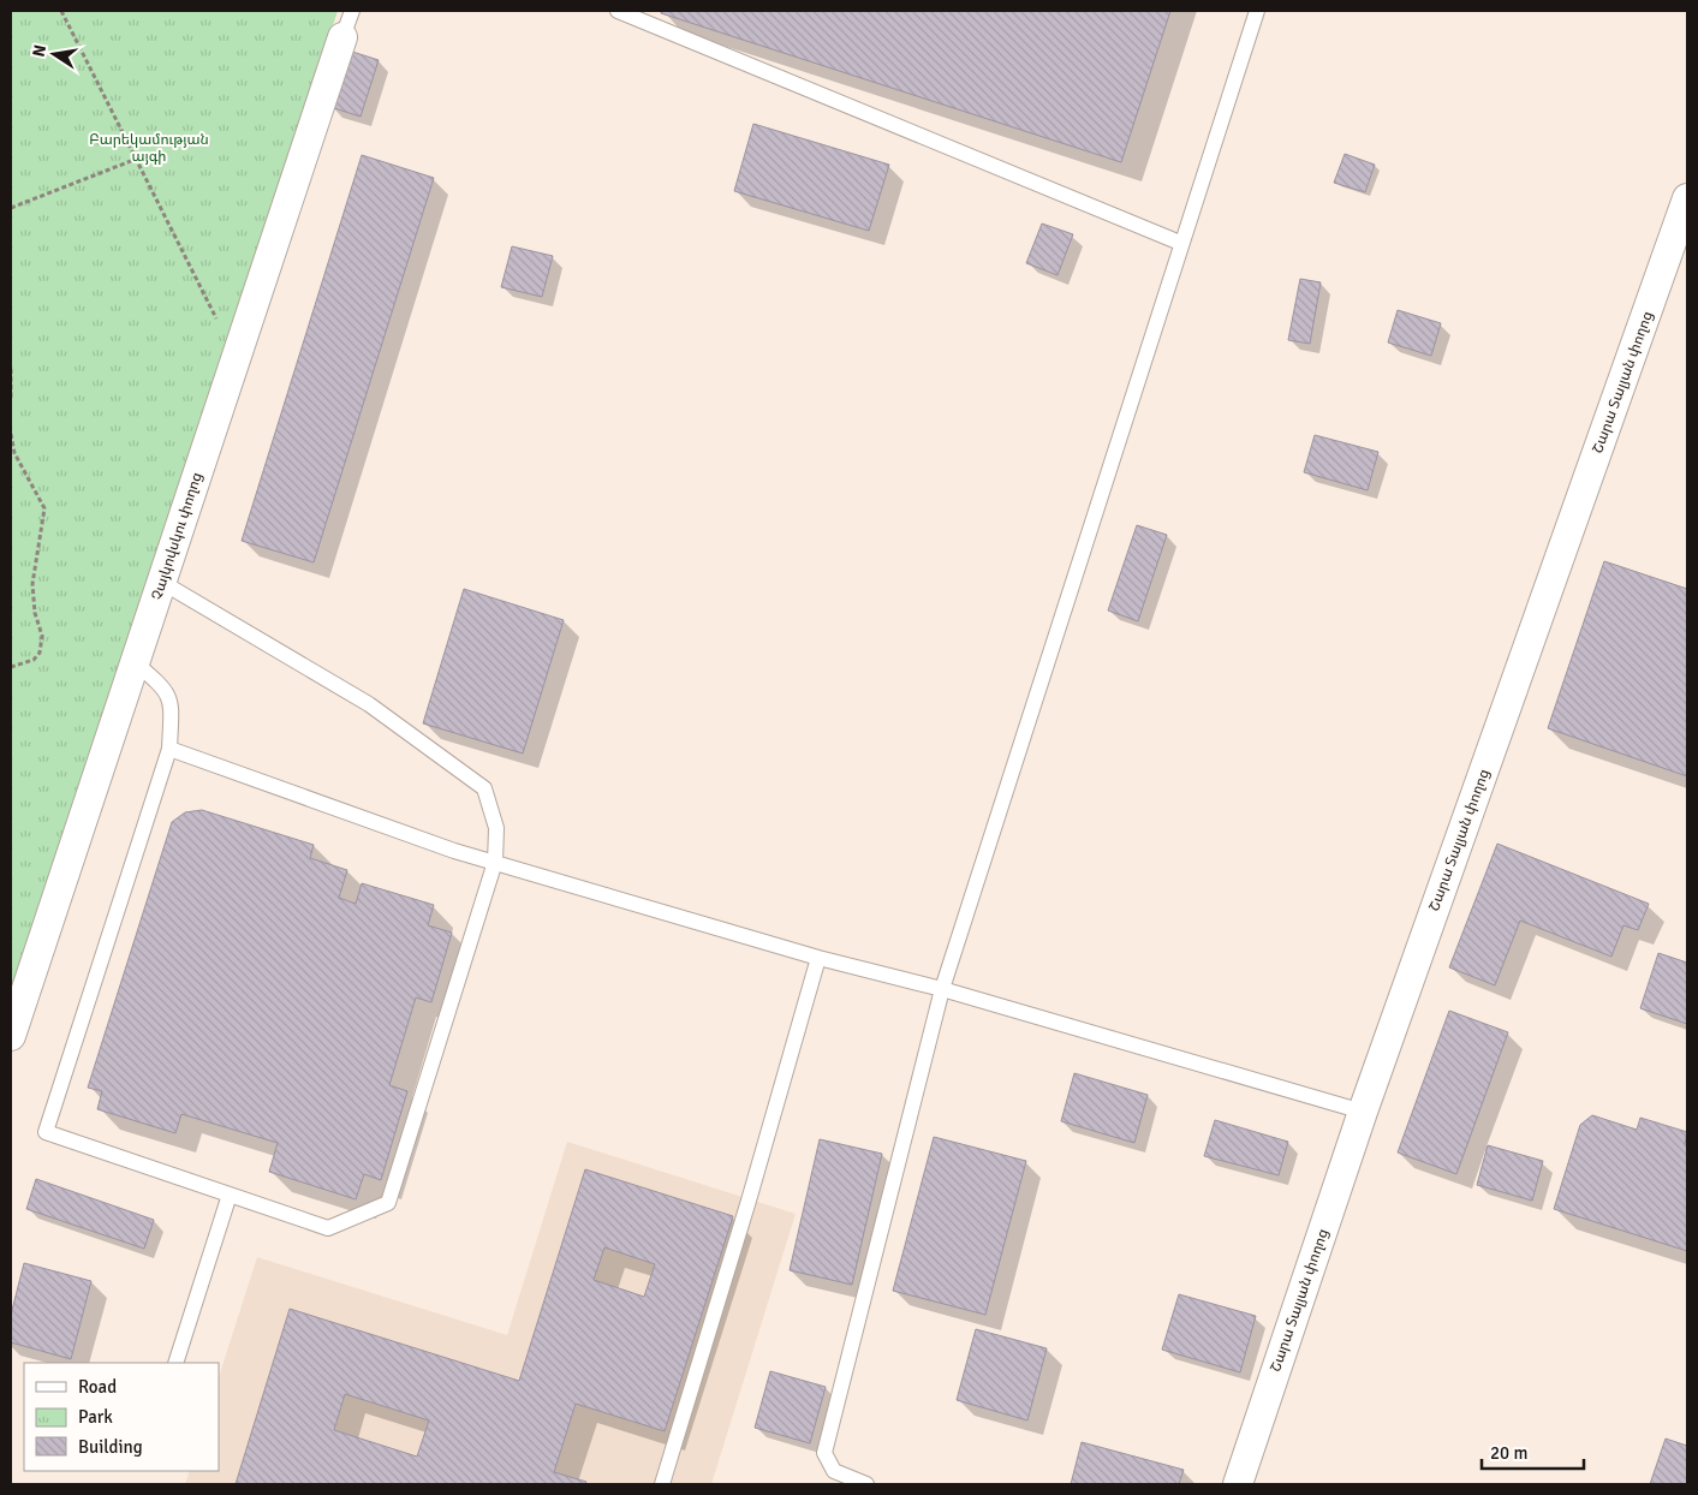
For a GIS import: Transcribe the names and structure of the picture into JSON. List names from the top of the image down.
{
  "streets": {
    "street": ["Շարա Տալյան փողոց", "Չայկովսկու փողոց"]
  },
  "parks": ["Բարեկամության այգի"],
  "legend": ["Road", "Park", "Building"],
  "scale_bar": "20 m",
  "north": "left"
}
